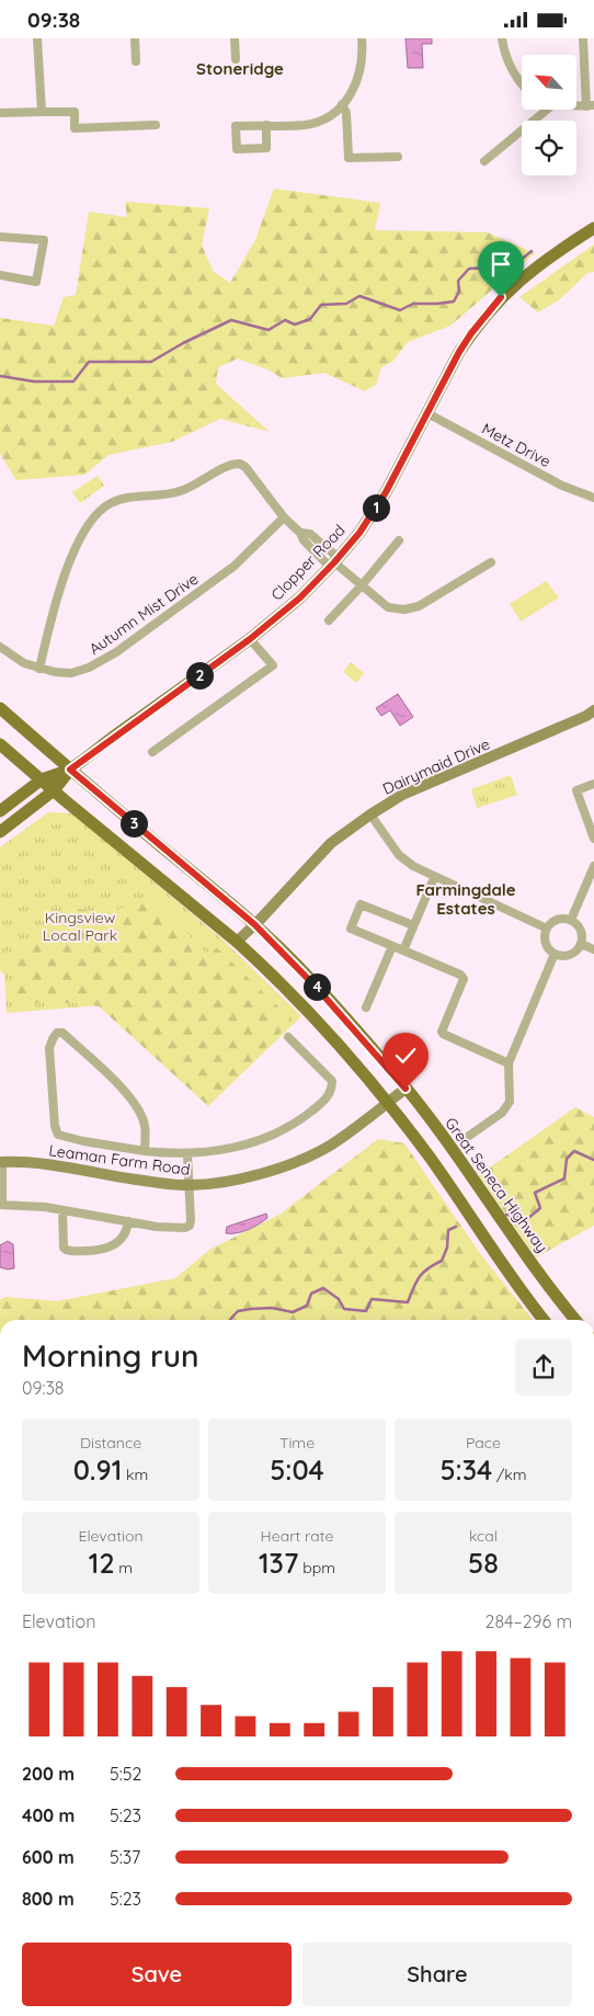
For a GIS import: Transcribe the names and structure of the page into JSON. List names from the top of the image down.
{
  "streets": {
    "main road": ["Clopper Road", "Great Seneca Highway"],
    "street": [
      "Metz Drive",
      "Autumn Mist Drive",
      "Dairymaid Drive",
      "Leaman Farm Road"
    ]
  },
  "crossings": [
    ["Metz Drive", "Clopper Road"],
    ["Clopper Road", "Great Seneca Highway"],
    ["Dairymaid Drive", "Great Seneca Highway"],
    ["Leaman Farm Road", "Great Seneca Highway"]
  ],
  "districts": ["Stoneridge", "Farmingdale Estates"],
  "parks": ["Kingsview Local Park"],
  "north": "top left",
  "page": {
    "status": "09:38",
    "pins": [
      "1",
      "2",
      "3",
      "4"
    ],
    "heading": ["Morning run", "09:38"],
    "stats": [
      ["Distance", "0.91 km"],
      ["Time", "5:04"],
      ["Pace", "5:34 /km"],
      ["Elevation", "12 m"],
      ["Heart rate", "137 bpm"],
      ["kcal", "58"]
    ],
    "chart": ["Elevation", "284–296 m"],
    "list": [
      {
        "name": "200 m",
        "note": "5:52"
      },
      {
        "name": "400 m",
        "note": "5:23"
      },
      {
        "name": "600 m",
        "note": "5:37"
      },
      {
        "name": "800 m",
        "note": "5:23"
      }
    ],
    "buttons": ["Save", "Share"]
  }
}
